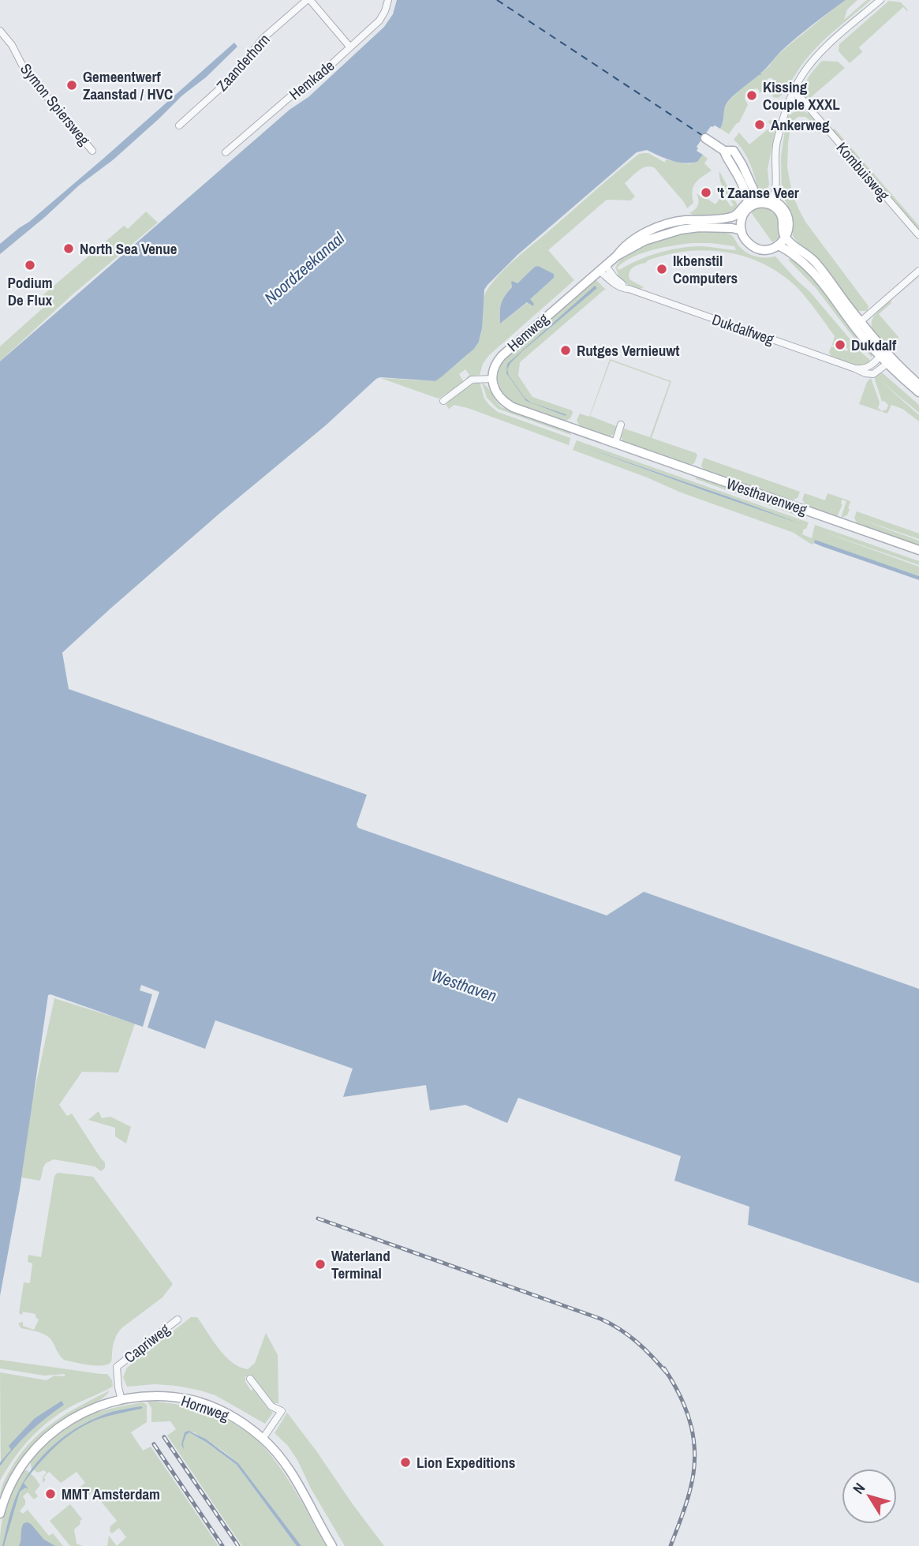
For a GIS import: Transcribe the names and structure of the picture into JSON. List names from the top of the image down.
{
  "streets": {
    "street": [
      "Zaanderhorn",
      "Hemkade",
      "Symon Spiersweg",
      "Kombuisweg",
      "Dukdalfweg",
      "Hemweg",
      "Westhavenweg",
      "Capriweg",
      "Hornweg"
    ]
  },
  "crossings": [
    ["Dukdalfweg", "Hemweg"],
    ["Hemweg", "Westhavenweg"],
    ["Capriweg", "Hornweg"]
  ],
  "water": ["Noordzeekanaal", "Westhaven"],
  "places": [
    "Gemeentwerf Zaanstad / HVC",
    "Kissing Couple XXXL",
    "Ankerweg",
    "'t Zaanse Veer",
    "North Sea Venue",
    "Podium De Flux",
    "Ikbenstil Computers",
    "Dukdalf",
    "Rutges Vernieuwt",
    "Waterland Terminal",
    "Lion Expeditions",
    "MMT Amsterdam"
  ],
  "north": "top left"
}
